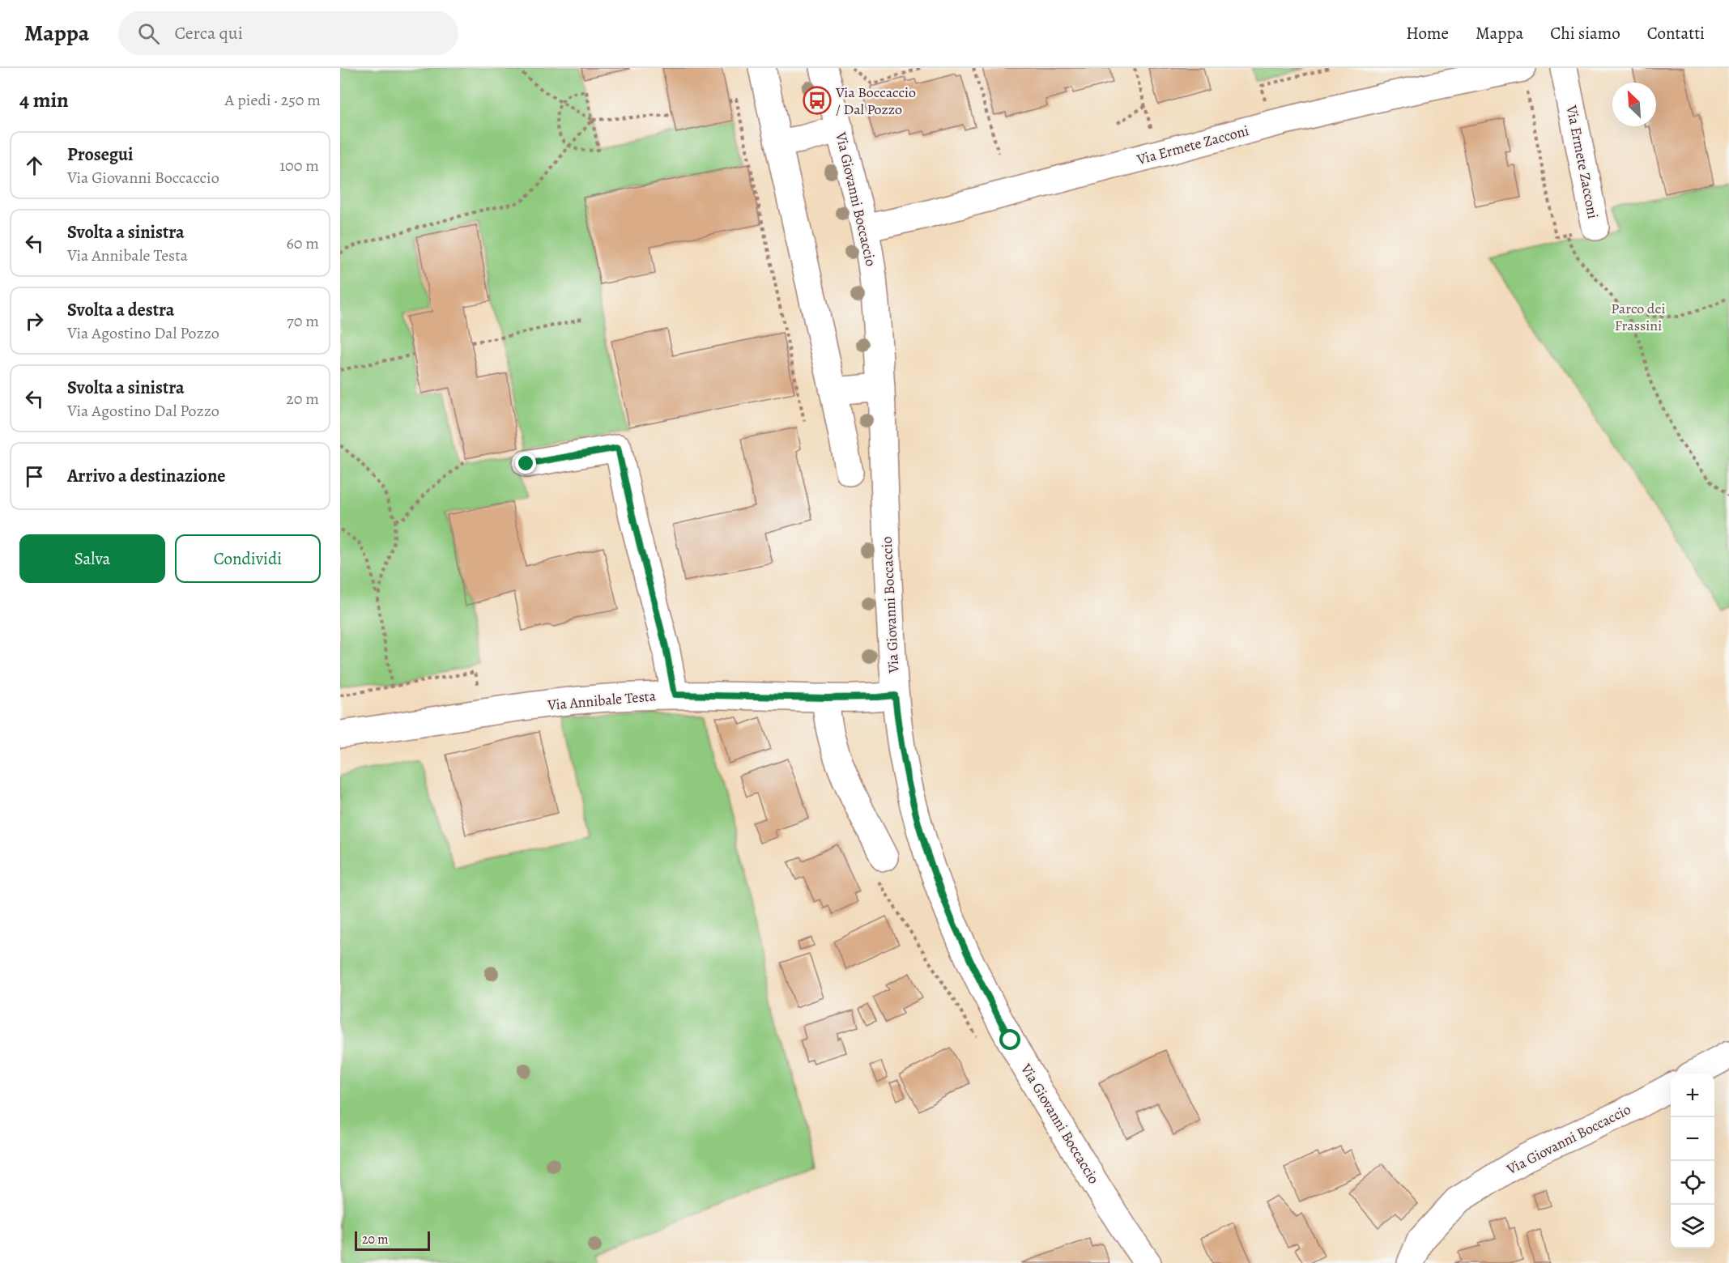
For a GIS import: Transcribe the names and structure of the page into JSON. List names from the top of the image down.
{
  "streets": {
    "street": ["Via Ermete Zacconi", "Via Giovanni Boccaccio", "Via Annibale Testa"]
  },
  "crossings": [
    ["Via Ermete Zacconi", "Via Giovanni Boccaccio"],
    ["Via Giovanni Boccaccio", "Via Annibale Testa"]
  ],
  "parks": ["Parco dei Frassini"],
  "places": {
    "bus stop": ["Via Boccaccio / Dal Pozzo"]
  },
  "scale_bar": "20 m",
  "north": "top left",
  "page": {
    "header": "Mappa",
    "search": "Cerca qui",
    "nav": [
      "Home",
      "Mappa",
      "Chi siamo",
      "Contatti"
    ],
    "heading": ["4 min", "A piedi · 250 m"],
    "list": [
      ["Prosegui", "Via Giovanni Boccaccio", "100 m"],
      ["Svolta a sinistra", "Via Annibale Testa", "60 m"],
      ["Svolta a destra", "Via Agostino Dal Pozzo", "70 m"],
      ["Svolta a sinistra", "Via Agostino Dal Pozzo", "20 m"],
      "Arrivo a destinazione"
    ],
    "buttons": ["Salva", "Condividi"],
    "map_buttons": ["+", "−"],
    "scale": "20 m"
  }
}
